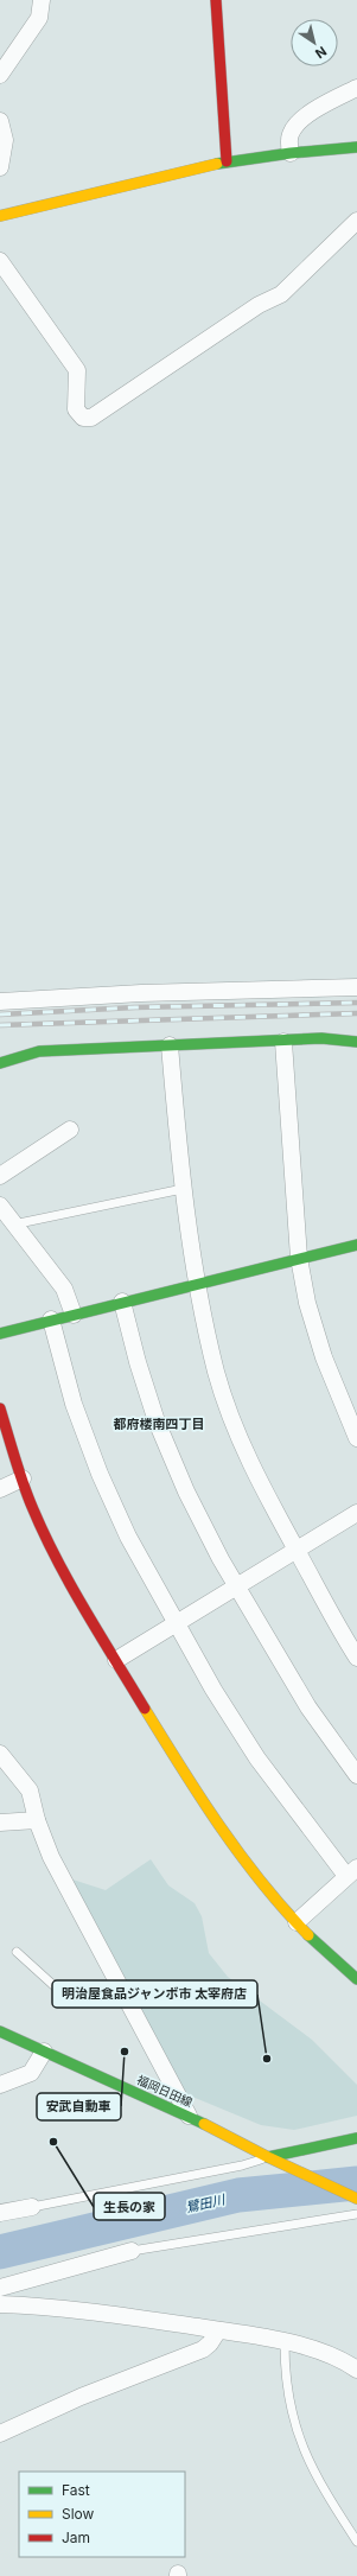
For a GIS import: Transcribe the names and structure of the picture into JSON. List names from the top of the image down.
{
  "streets": {
    "street": ["福岡日田線"]
  },
  "districts": ["都府楼南四丁目"],
  "water": ["鷺田川"],
  "places": ["安武自動車", "明治屋食品ジャンボ市 太宰府店", "生長の家"],
  "legend": ["Fast", "Slow", "Jam"],
  "north": "bottom right"
}
